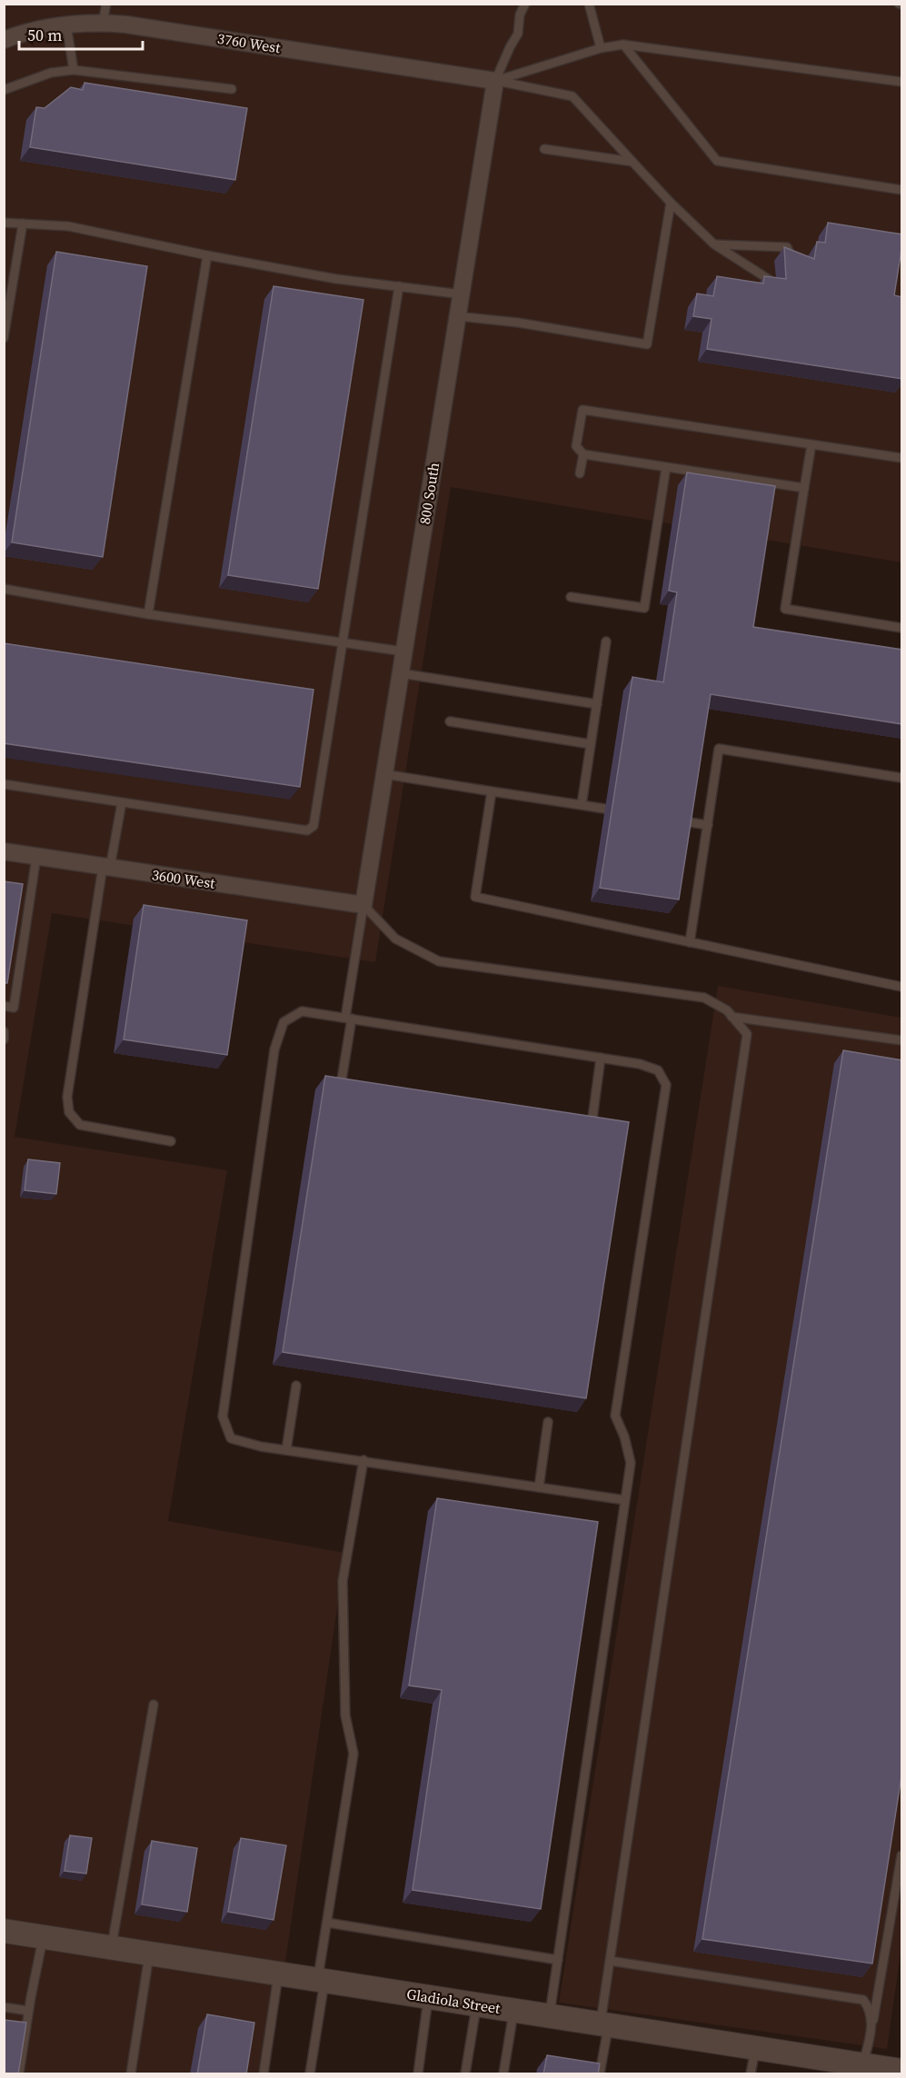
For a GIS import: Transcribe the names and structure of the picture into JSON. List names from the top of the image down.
{
  "streets": {
    "street": [
      "3760 West",
      "800 South",
      "3600 West",
      "Gladiola Street"
    ]
  },
  "crossings": [
    ["3760 West", "800 South"],
    ["800 South", "3600 West"]
  ],
  "scale_bar": "50 m"
}
